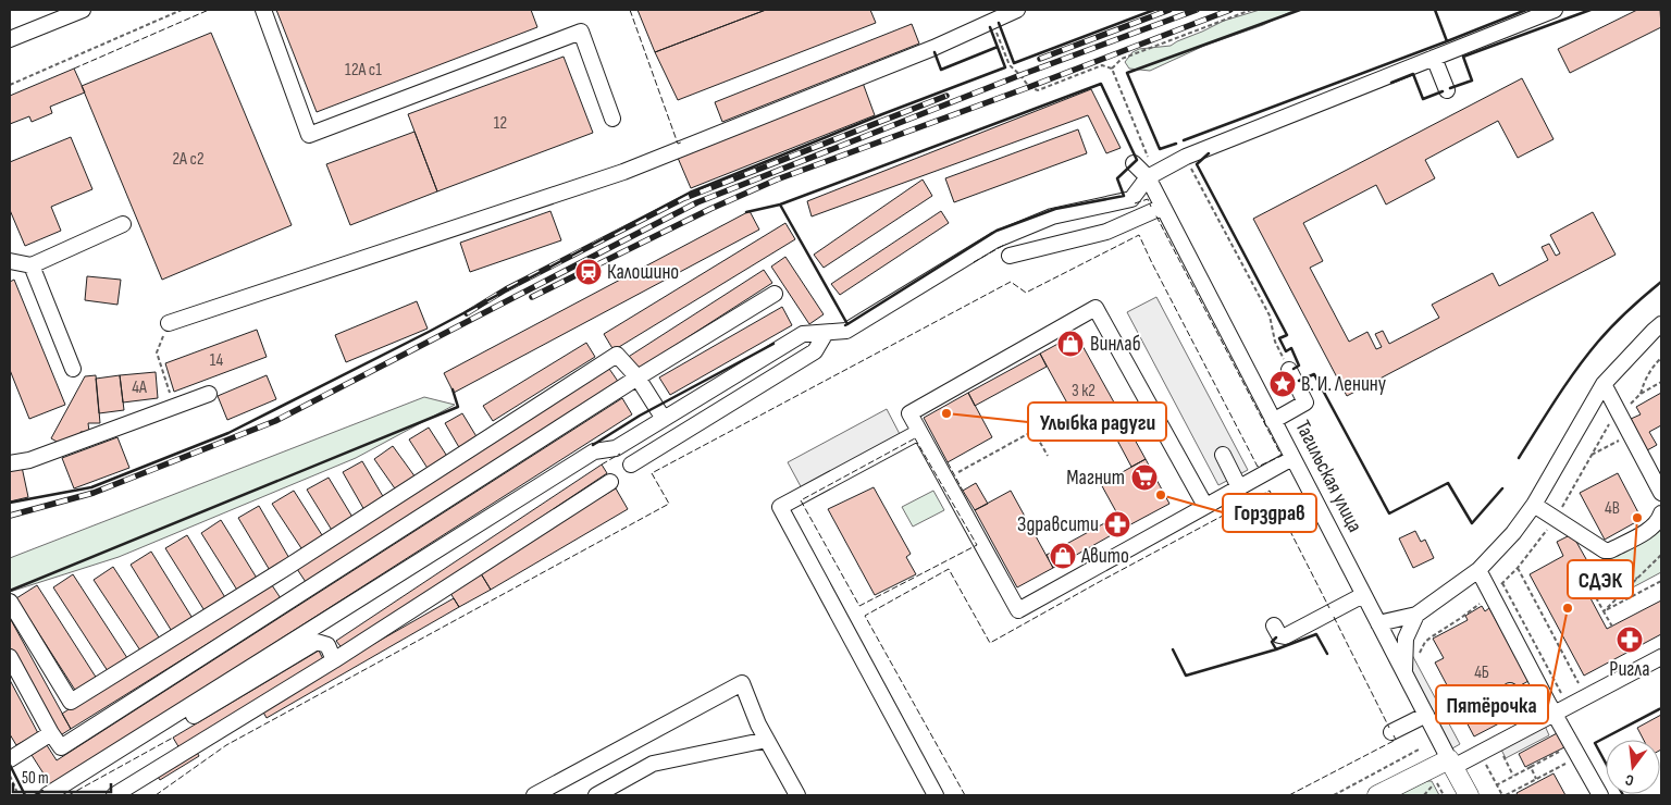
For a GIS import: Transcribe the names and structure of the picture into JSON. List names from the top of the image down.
{
  "streets": {
    "main road": ["Тагильская улица"]
  },
  "places": {
    "station": ["Калошино"],
    "shop": ["Винлаб", "Авито"],
    "place": ["В. И. Ленину"],
    "other": [
      "Улыбка радуги",
      "Горздрав",
      "СДЭК",
      "Пятёрочка"
    ],
    "supermarket": ["Магнит"],
    "pharmacy": ["Здравсити", "Ригла"]
  },
  "house_numbers": [
    "12А с1",
    "12",
    "2А с2",
    "14",
    "4А",
    "3 к2",
    "4В",
    "4Б"
  ],
  "scale_bar": "50 m",
  "north": "bottom"
}
